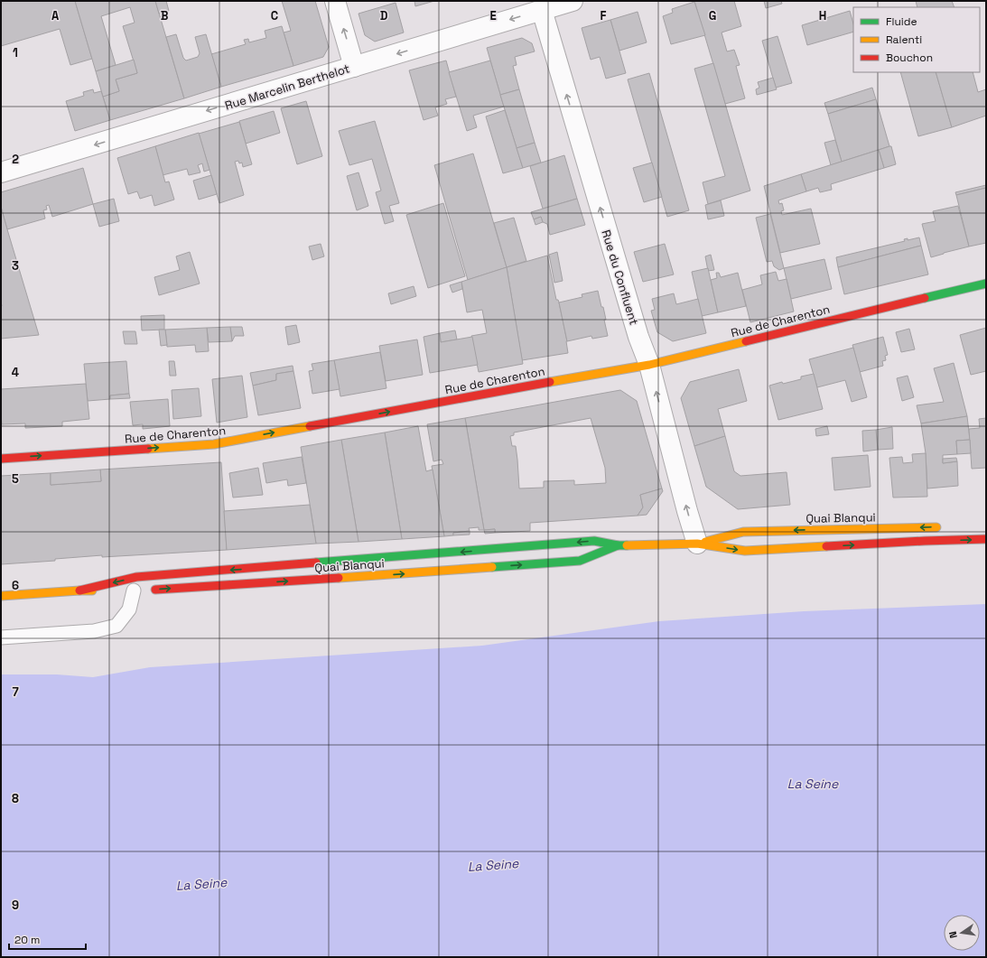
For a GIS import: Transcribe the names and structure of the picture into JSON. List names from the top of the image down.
{
  "streets": {
    "main road": ["Rue de Charenton", "Quai Blanqui"],
    "street": ["Rue Marcelin Berthelot", "Rue du Confluent"]
  },
  "crossings": [
    ["Rue Marcelin Berthelot", "Rue du Confluent"],
    ["Rue du Confluent", "Rue de Charenton"],
    ["Rue du Confluent", "Quai Blanqui"]
  ],
  "one_way": ["Rue Marcelin Berthelot", "Rue du Confluent", "Rue de Charenton"],
  "water": ["La Seine"],
  "legend": ["Fluide", "Ralenti", "Bouchon"],
  "scale_bar": "20 m",
  "north": "left",
  "grid": {
    "columns": [
      "A",
      "B",
      "C",
      "D",
      "E",
      "F",
      "G",
      "H"
    ],
    "rows": [
      "1",
      "2",
      "3",
      "4",
      "5",
      "6",
      "7",
      "8",
      "9"
    ]
  }
}
